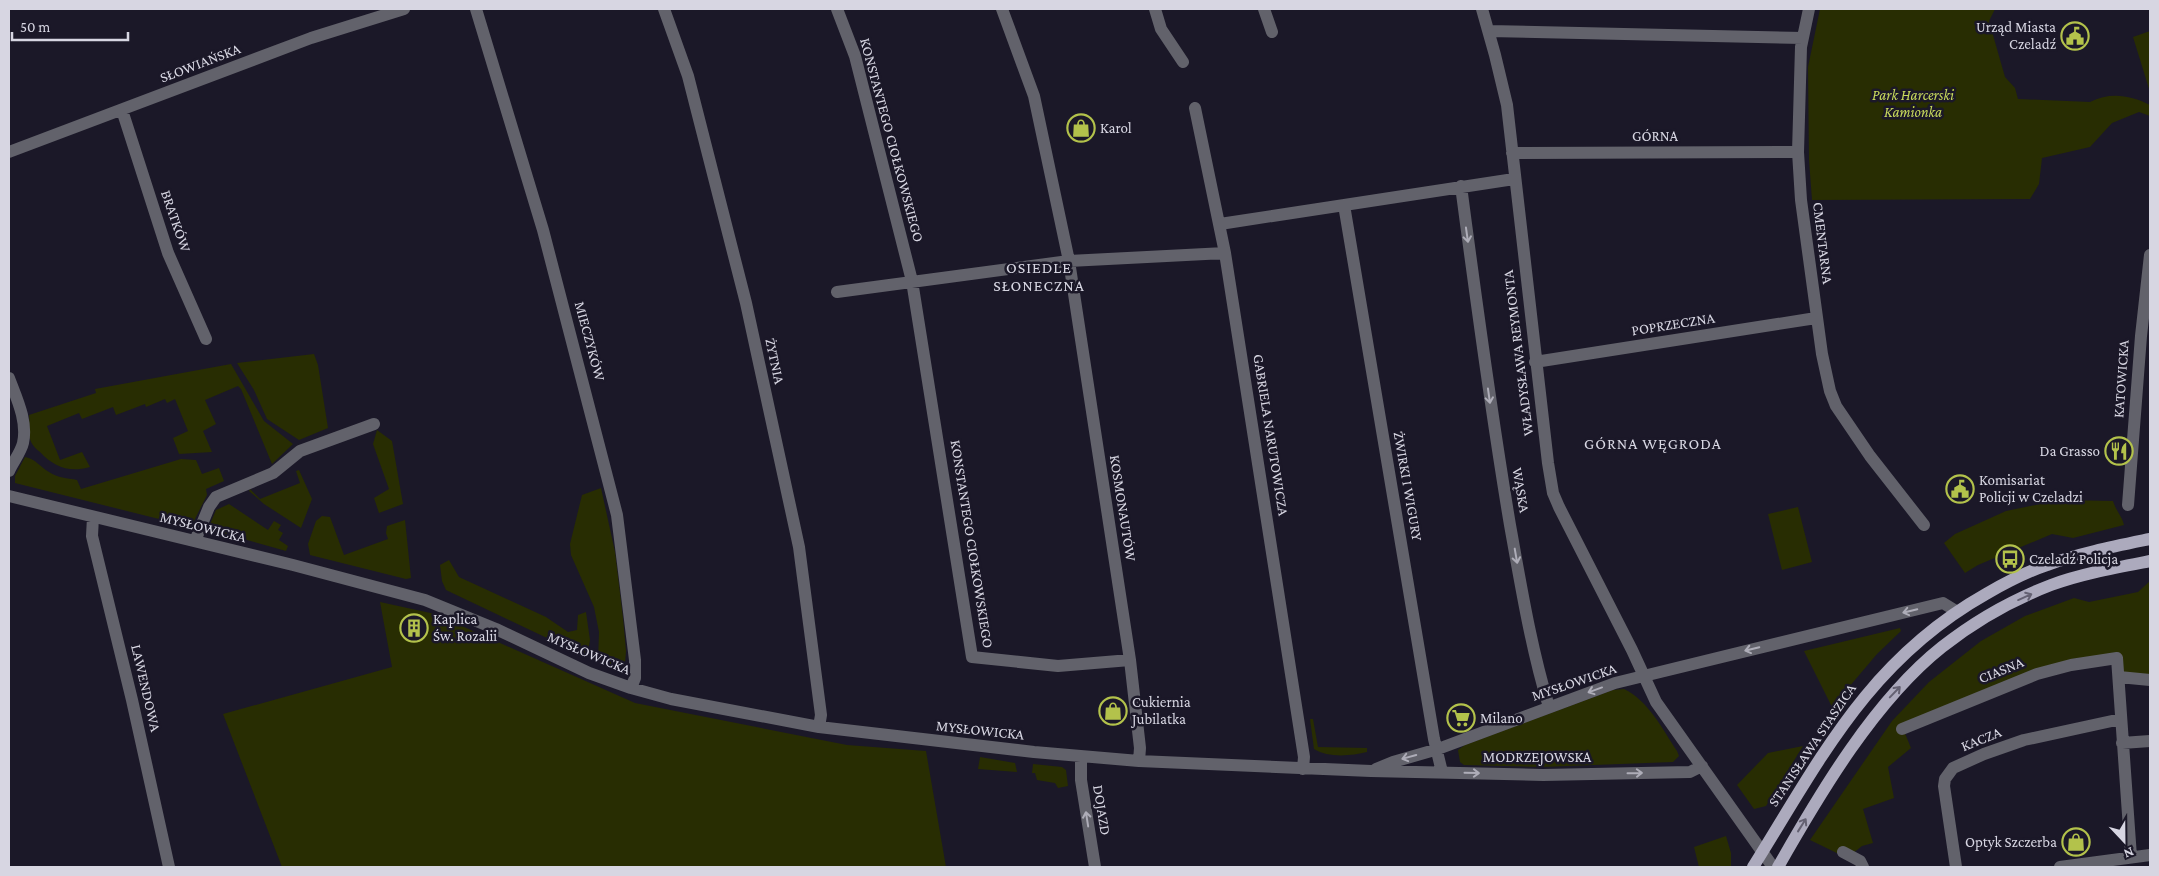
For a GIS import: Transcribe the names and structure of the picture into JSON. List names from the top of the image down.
{
  "streets": {
    "main road": ["STANISŁAWA STASZICA"],
    "street": [
      "SŁOWIAŃSKA",
      "GÓRNA",
      "KONSTANTEGO CIOŁKOWSKIEGO",
      "BRATKÓW",
      "CMENTARNA",
      "POPRZECZNA",
      "MIECZYKÓW",
      "WŁADYSŁAWA REYMONTA",
      "ŻYTNIA",
      "KATOWICKA",
      "GABRIELA NARUTOWICZA",
      "ŻWIRKI I WIGURY",
      "WĄSKA",
      "KOSMONAUTÓW",
      "MYSŁOWICKA",
      "CIASNA",
      "LAWENDOWA",
      "KACZA",
      "MODRZEJOWSKA",
      "DOJAZD"
    ]
  },
  "crossings": [
    ["SŁOWIAŃSKA", "BRATKÓW"],
    ["GÓRNA", "CMENTARNA"],
    ["GÓRNA", "WŁADYSŁAWA REYMONTA"],
    ["KONSTANTEGO CIOŁKOWSKIEGO", "KOSMONAUTÓW"],
    ["CMENTARNA", "POPRZECZNA"],
    ["POPRZECZNA", "WŁADYSŁAWA REYMONTA"],
    ["MIECZYKÓW", "MYSŁOWICKA"],
    ["WŁADYSŁAWA REYMONTA", "MYSŁOWICKA"],
    ["ŻYTNIA", "MYSŁOWICKA"],
    ["GABRIELA NARUTOWICZA", "MYSŁOWICKA"],
    ["ŻWIRKI I WIGURY", "MYSŁOWICKA"],
    ["ŻWIRKI I WIGURY", "MODRZEJOWSKA"],
    ["WĄSKA", "MYSŁOWICKA"],
    ["KOSMONAUTÓW", "MYSŁOWICKA"],
    ["MYSŁOWICKA", "LAWENDOWA"],
    ["MYSŁOWICKA", "STANISŁAWA STASZICA"],
    ["MYSŁOWICKA", "MODRZEJOWSKA"],
    ["MYSŁOWICKA", "DOJAZD"]
  ],
  "one_way": ["WĄSKA", "MODRZEJOWSKA", "DOJAZD"],
  "districts": ["OSIEDLE SŁONECZNA", "GÓRNA WĘGRODA"],
  "parks": ["Park Harcerski Kamionka"],
  "places": {
    "public building": ["Urząd Miasta Czeladź", "Komisariat Policji w Czeladzi"],
    "shop": ["Karol", "Cukiernia Jubilatka", "Optyk Szczerba"],
    "restaurant": ["Da Grasso"],
    "bus stop": ["Czeladź Policja"],
    "building": ["Kaplica Św. Rozalii"],
    "supermarket": ["Milano"]
  },
  "scale_bar": "50 m",
  "north": "bottom"
}
